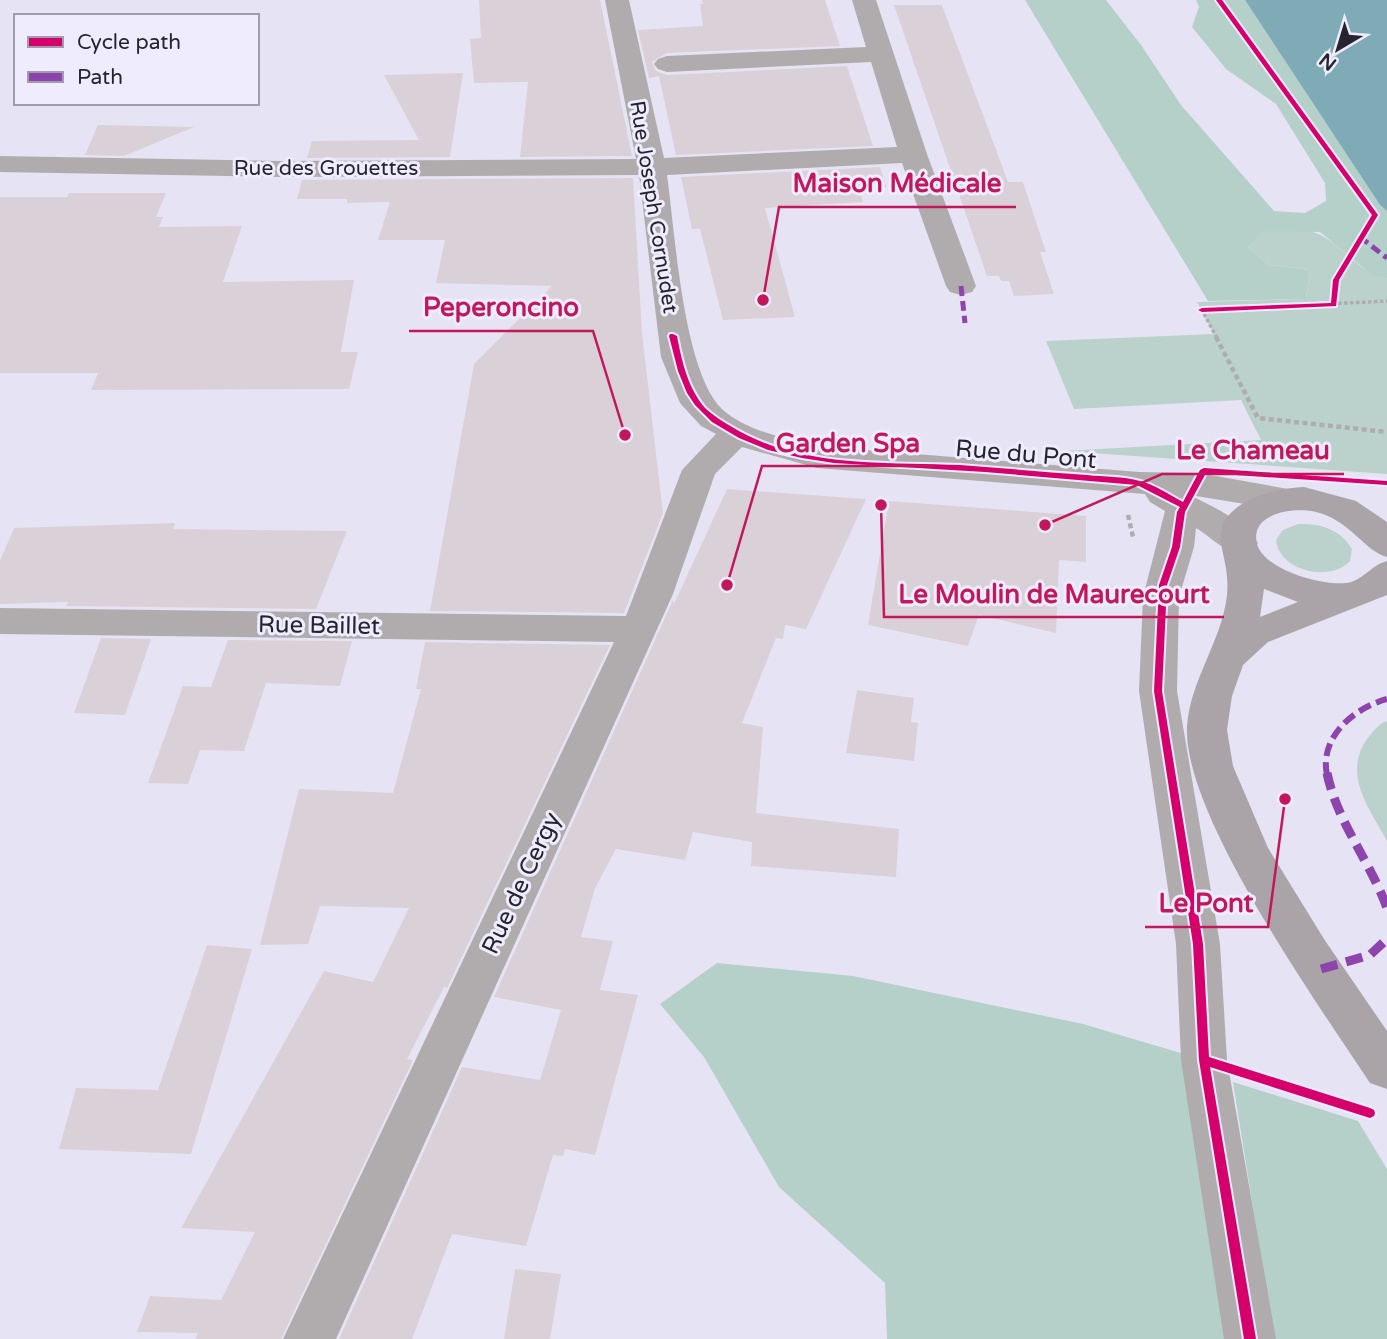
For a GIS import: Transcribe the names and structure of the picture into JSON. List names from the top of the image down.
{
  "streets": {
    "main road": ["Rue du Pont"],
    "street": [
      "Rue des Grouettes",
      "Rue Joseph Cornudet",
      "Rue Baillet",
      "Rue de Cergy"
    ]
  },
  "crossings": [
    ["Rue des Grouettes", "Rue Joseph Cornudet"],
    ["Rue Joseph Cornudet", "Rue du Pont"],
    ["Rue Joseph Cornudet", "Rue de Cergy"],
    ["Rue du Pont", "Rue de Cergy"],
    ["Rue Baillet", "Rue de Cergy"]
  ],
  "places": [
    "Maison Médicale",
    "Peperoncino",
    "Le Moulin de Maurecourt",
    "Le Chameau",
    "Garden Spa",
    "Le Pont"
  ],
  "legend": ["Cycle path", "Path"],
  "north": "bottom left"
}
